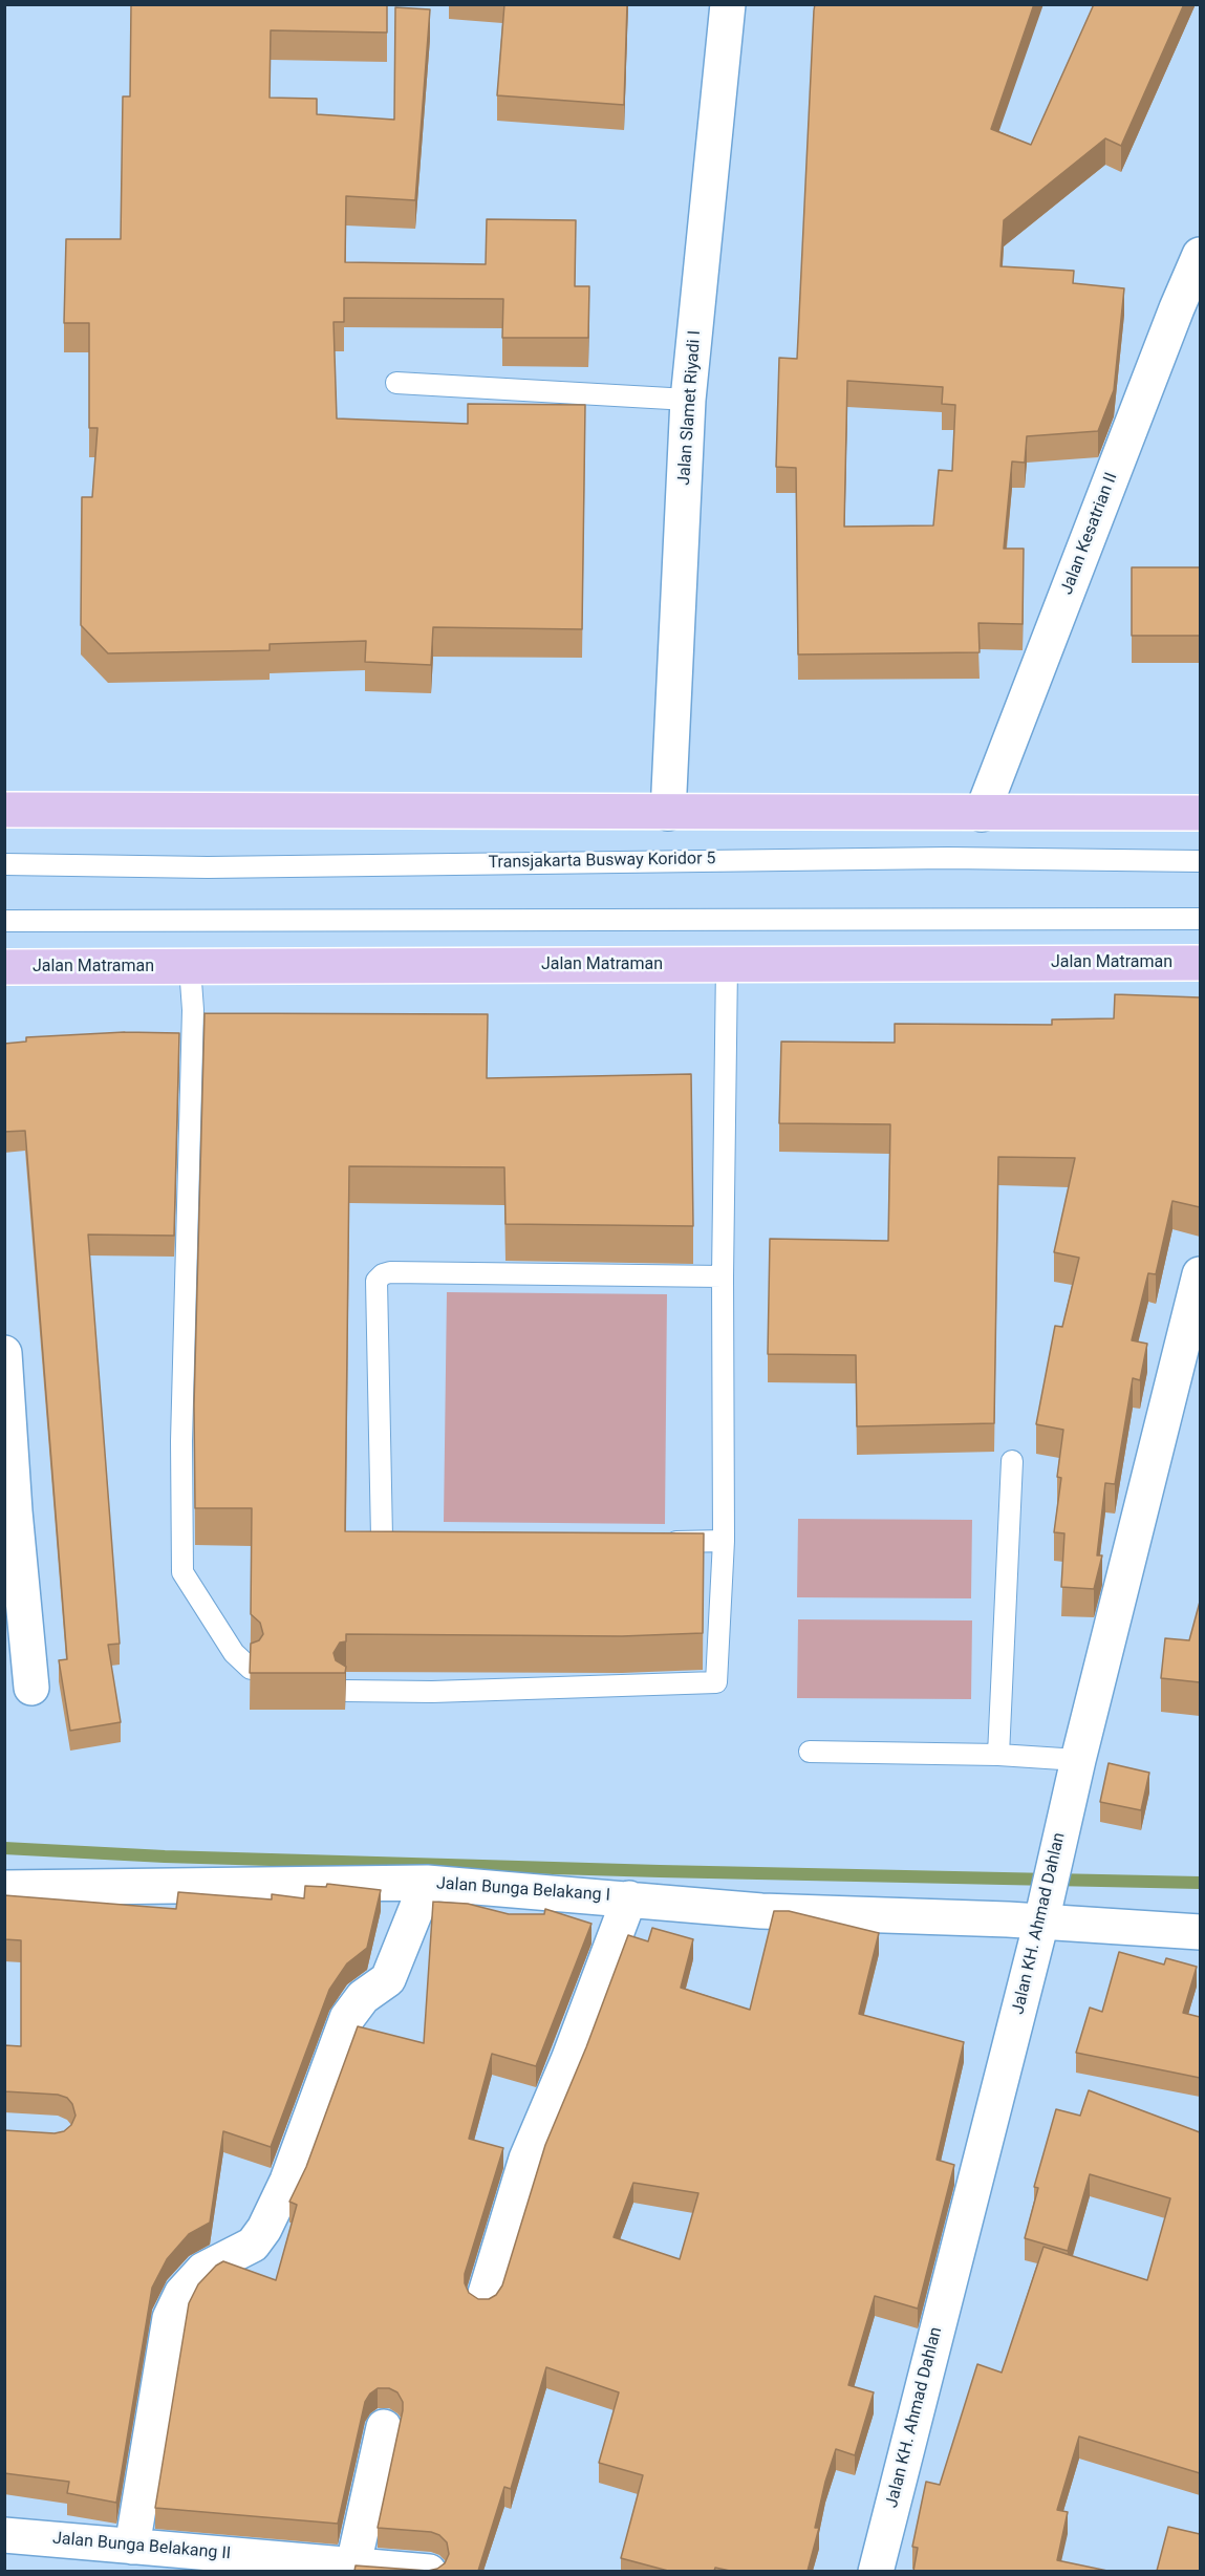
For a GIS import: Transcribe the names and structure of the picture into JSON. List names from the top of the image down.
{
  "streets": {
    "main road": ["Jalan Matraman"],
    "street": [
      "Jalan Slamet Riyadi I",
      "Jalan Kesatrian II",
      "Jalan Bunga Belakang I",
      "Jalan KH. Ahmad Dahlan",
      "Jalan Bunga Belakang II"
    ],
    "lane": ["Transjakarta Busway Koridor 5"]
  },
  "crossings": [
    ["Jalan Bunga Belakang I", "Jalan KH. Ahmad Dahlan"]
  ]
}
